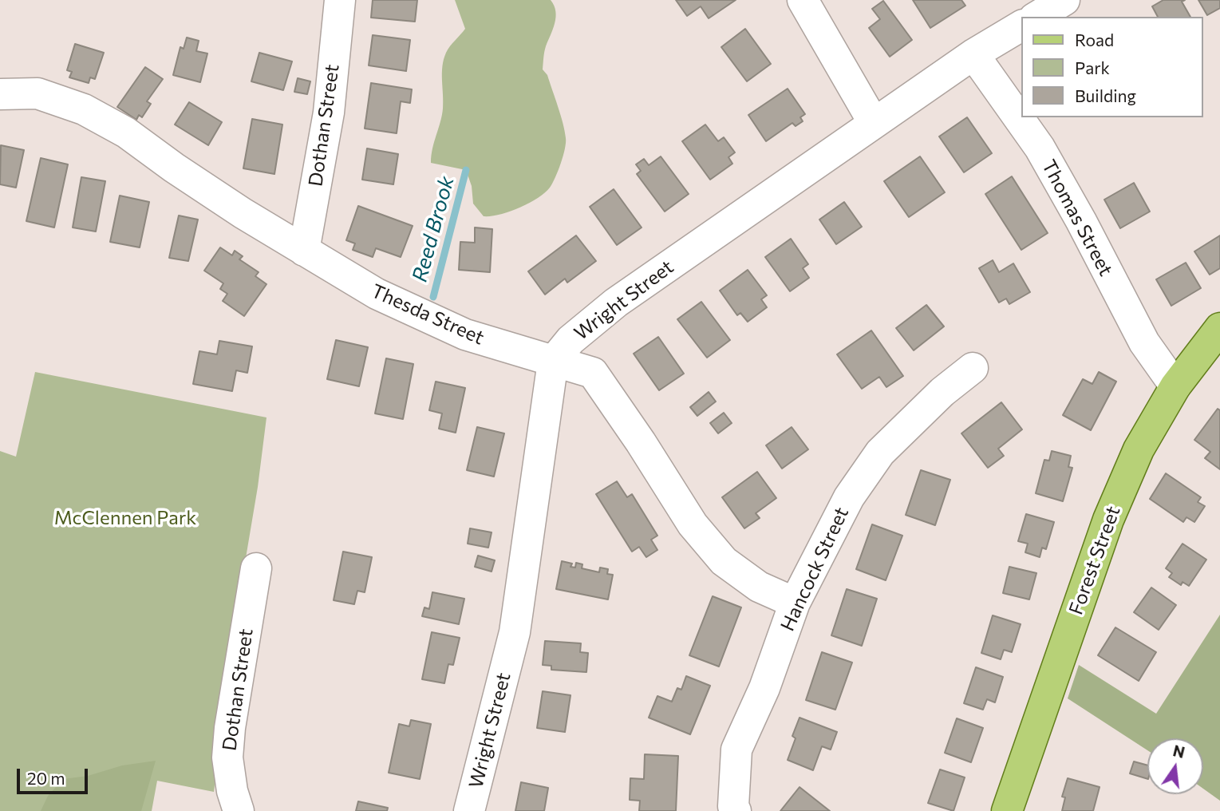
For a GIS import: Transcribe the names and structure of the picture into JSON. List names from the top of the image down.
{
  "streets": {
    "main road": ["Forest Street"],
    "street": [
      "Dothan Street",
      "Thomas Street",
      "Wright Street",
      "Thesda Street",
      "Hancock Street"
    ]
  },
  "crossings": [
    ["Dothan Street", "Thesda Street"],
    ["Thomas Street", "Wright Street"],
    ["Thomas Street", "Forest Street"],
    ["Wright Street", "Thesda Street"],
    ["Thesda Street", "Hancock Street"]
  ],
  "water": ["Reed Brook"],
  "parks": ["McClennen Park"],
  "legend": ["Road", "Park", "Building"],
  "scale_bar": "20 m",
  "north": "top"
}
